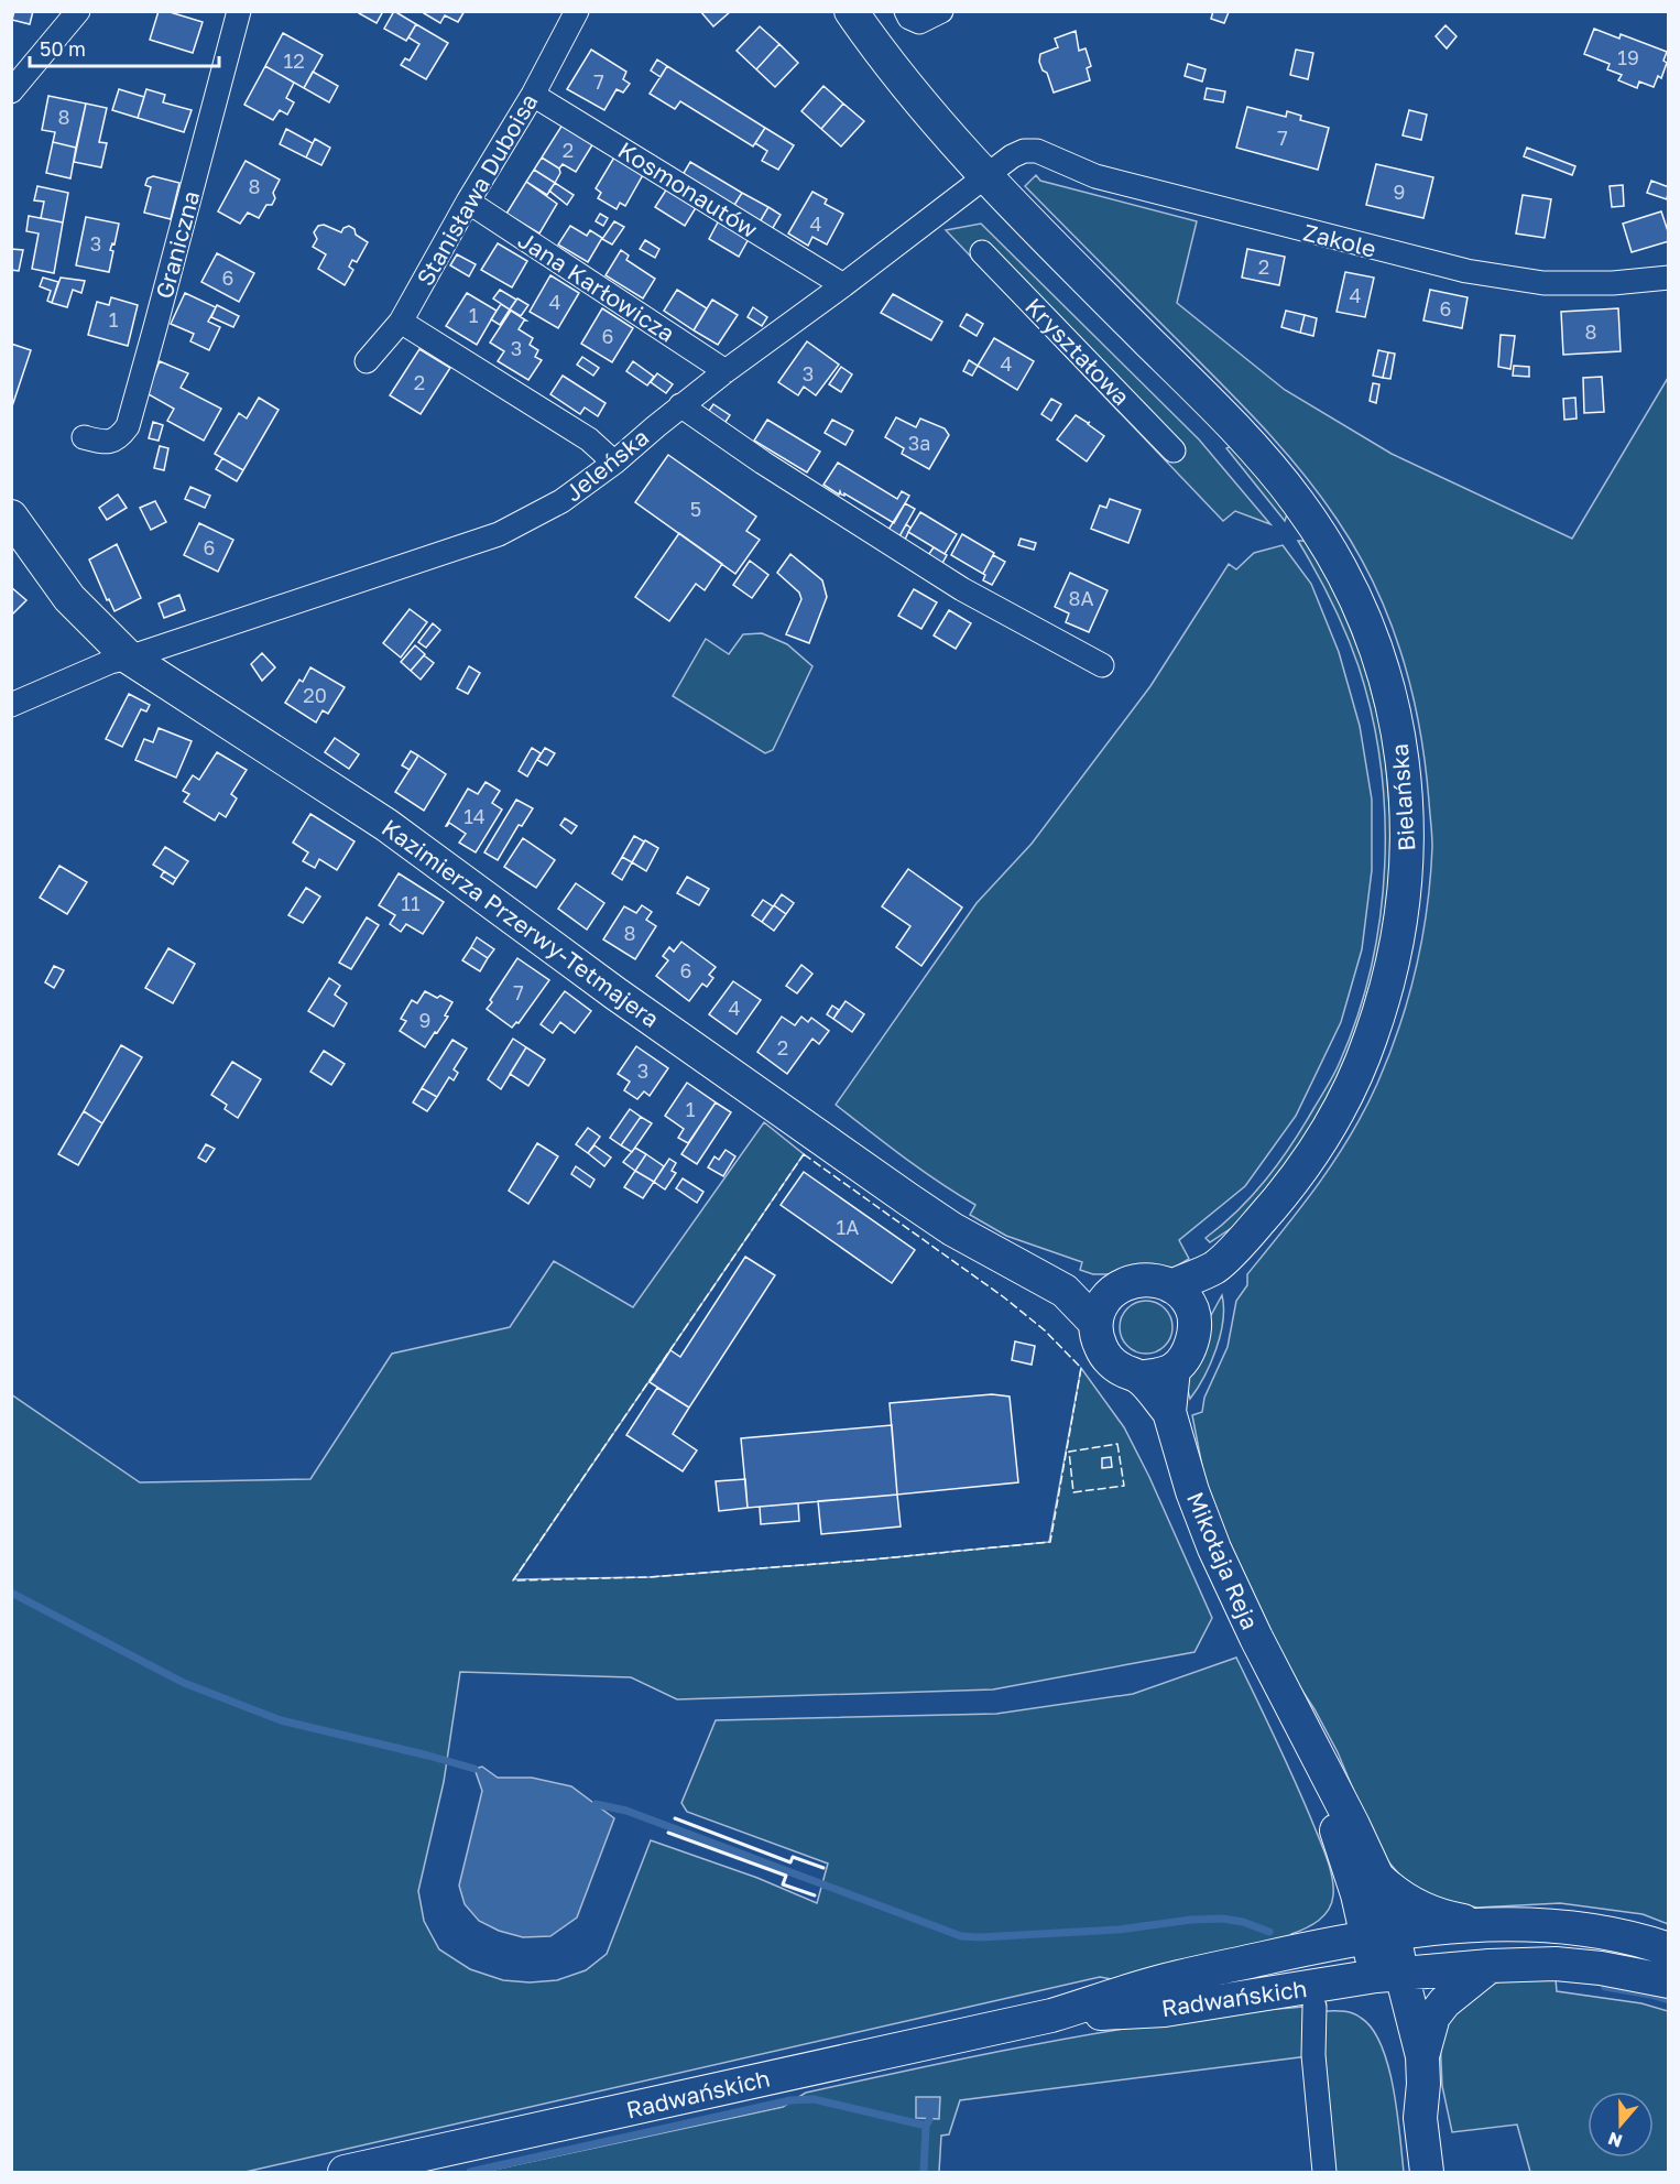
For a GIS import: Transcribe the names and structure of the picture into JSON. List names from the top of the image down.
{
  "streets": {
    "street": [
      "Stanisława Duboisa",
      "Kosmonautów",
      "Zakole",
      "Graniczna",
      "Jana Karłowicza",
      "Kryształowa",
      "Jeleńska",
      "Bielańska",
      "Kazimierza Przerwy-Tetmajera",
      "Mikołaja Reja",
      "Radwańskich"
    ]
  },
  "crossings": [
    ["Stanisława Duboisa", "Kosmonautów"],
    ["Stanisława Duboisa", "Jana Karłowicza"],
    ["Kosmonautów", "Jeleńska"],
    ["Zakole", "Jeleńska"],
    ["Jana Karłowicza", "Jeleńska"],
    ["Jeleńska", "Bielańska"],
    ["Jeleńska", "Kazimierza Przerwy-Tetmajera"],
    ["Bielańska", "Kazimierza Przerwy-Tetmajera"],
    ["Bielańska", "Mikołaja Reja"],
    ["Kazimierza Przerwy-Tetmajera", "Mikołaja Reja"],
    ["Mikołaja Reja", "Radwańskich"]
  ],
  "house_numbers": [
    "19",
    "12",
    "7",
    "8",
    "7",
    "2",
    "8",
    "9",
    "4",
    "3",
    "2",
    "6",
    "4",
    "4",
    "6",
    "1",
    "1",
    "8",
    "6",
    "3",
    "4",
    "3",
    "2",
    "3a",
    "5",
    "6",
    "8A",
    "20",
    "14",
    "11",
    "8",
    "6",
    "7",
    "4",
    "9",
    "2",
    "3",
    "1",
    "1A"
  ],
  "scale_bar": "50 m",
  "north": "bottom"
}
